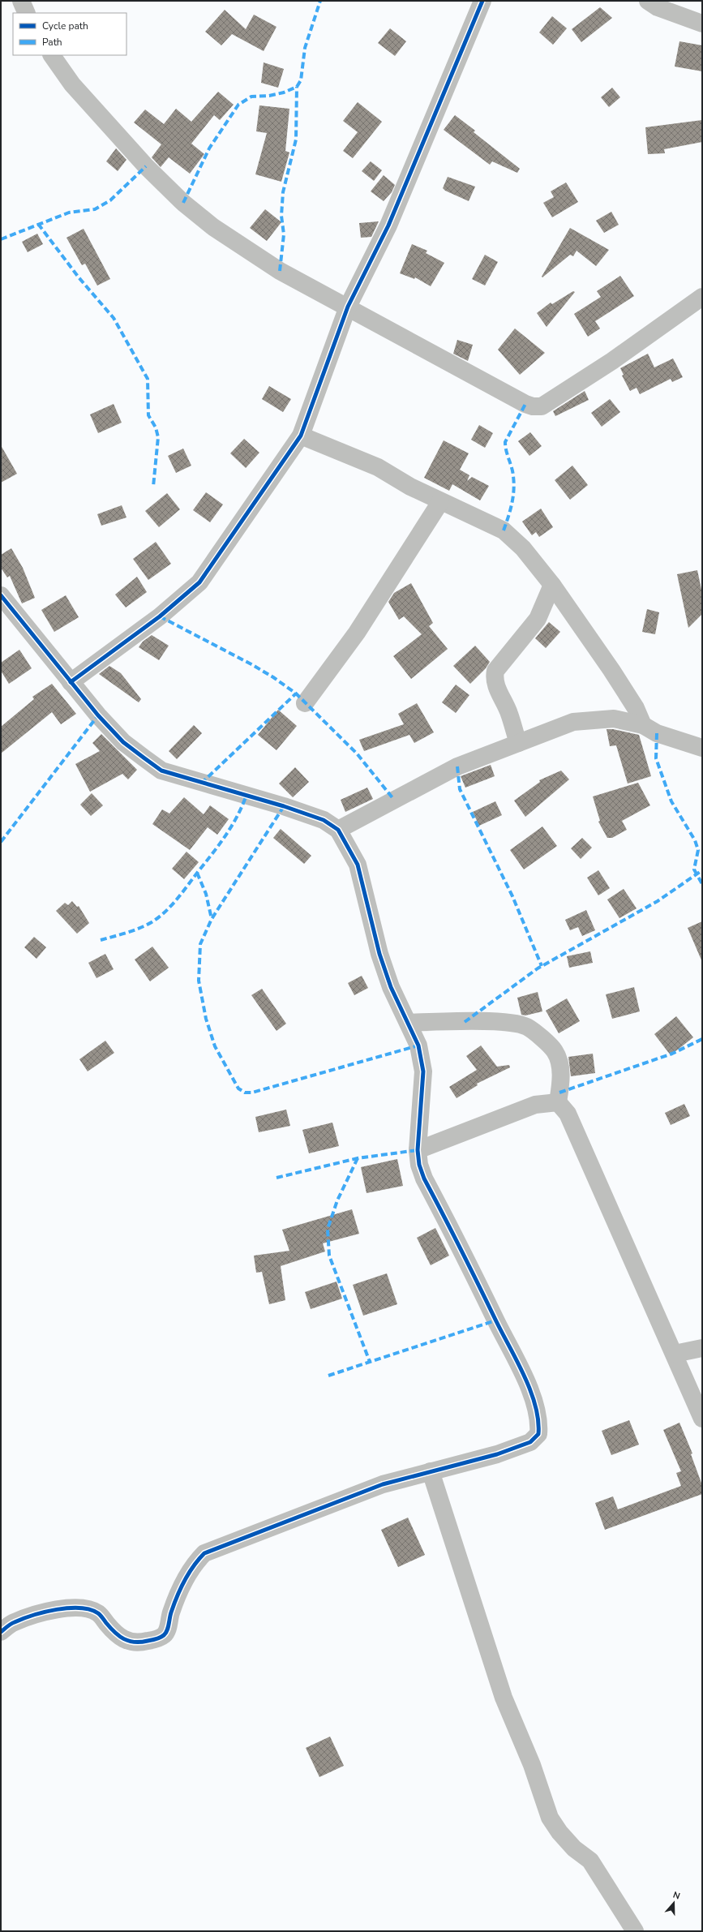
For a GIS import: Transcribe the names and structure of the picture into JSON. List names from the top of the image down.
{
  "legend": ["Cycle path", "Path"],
  "north": "top"
}
